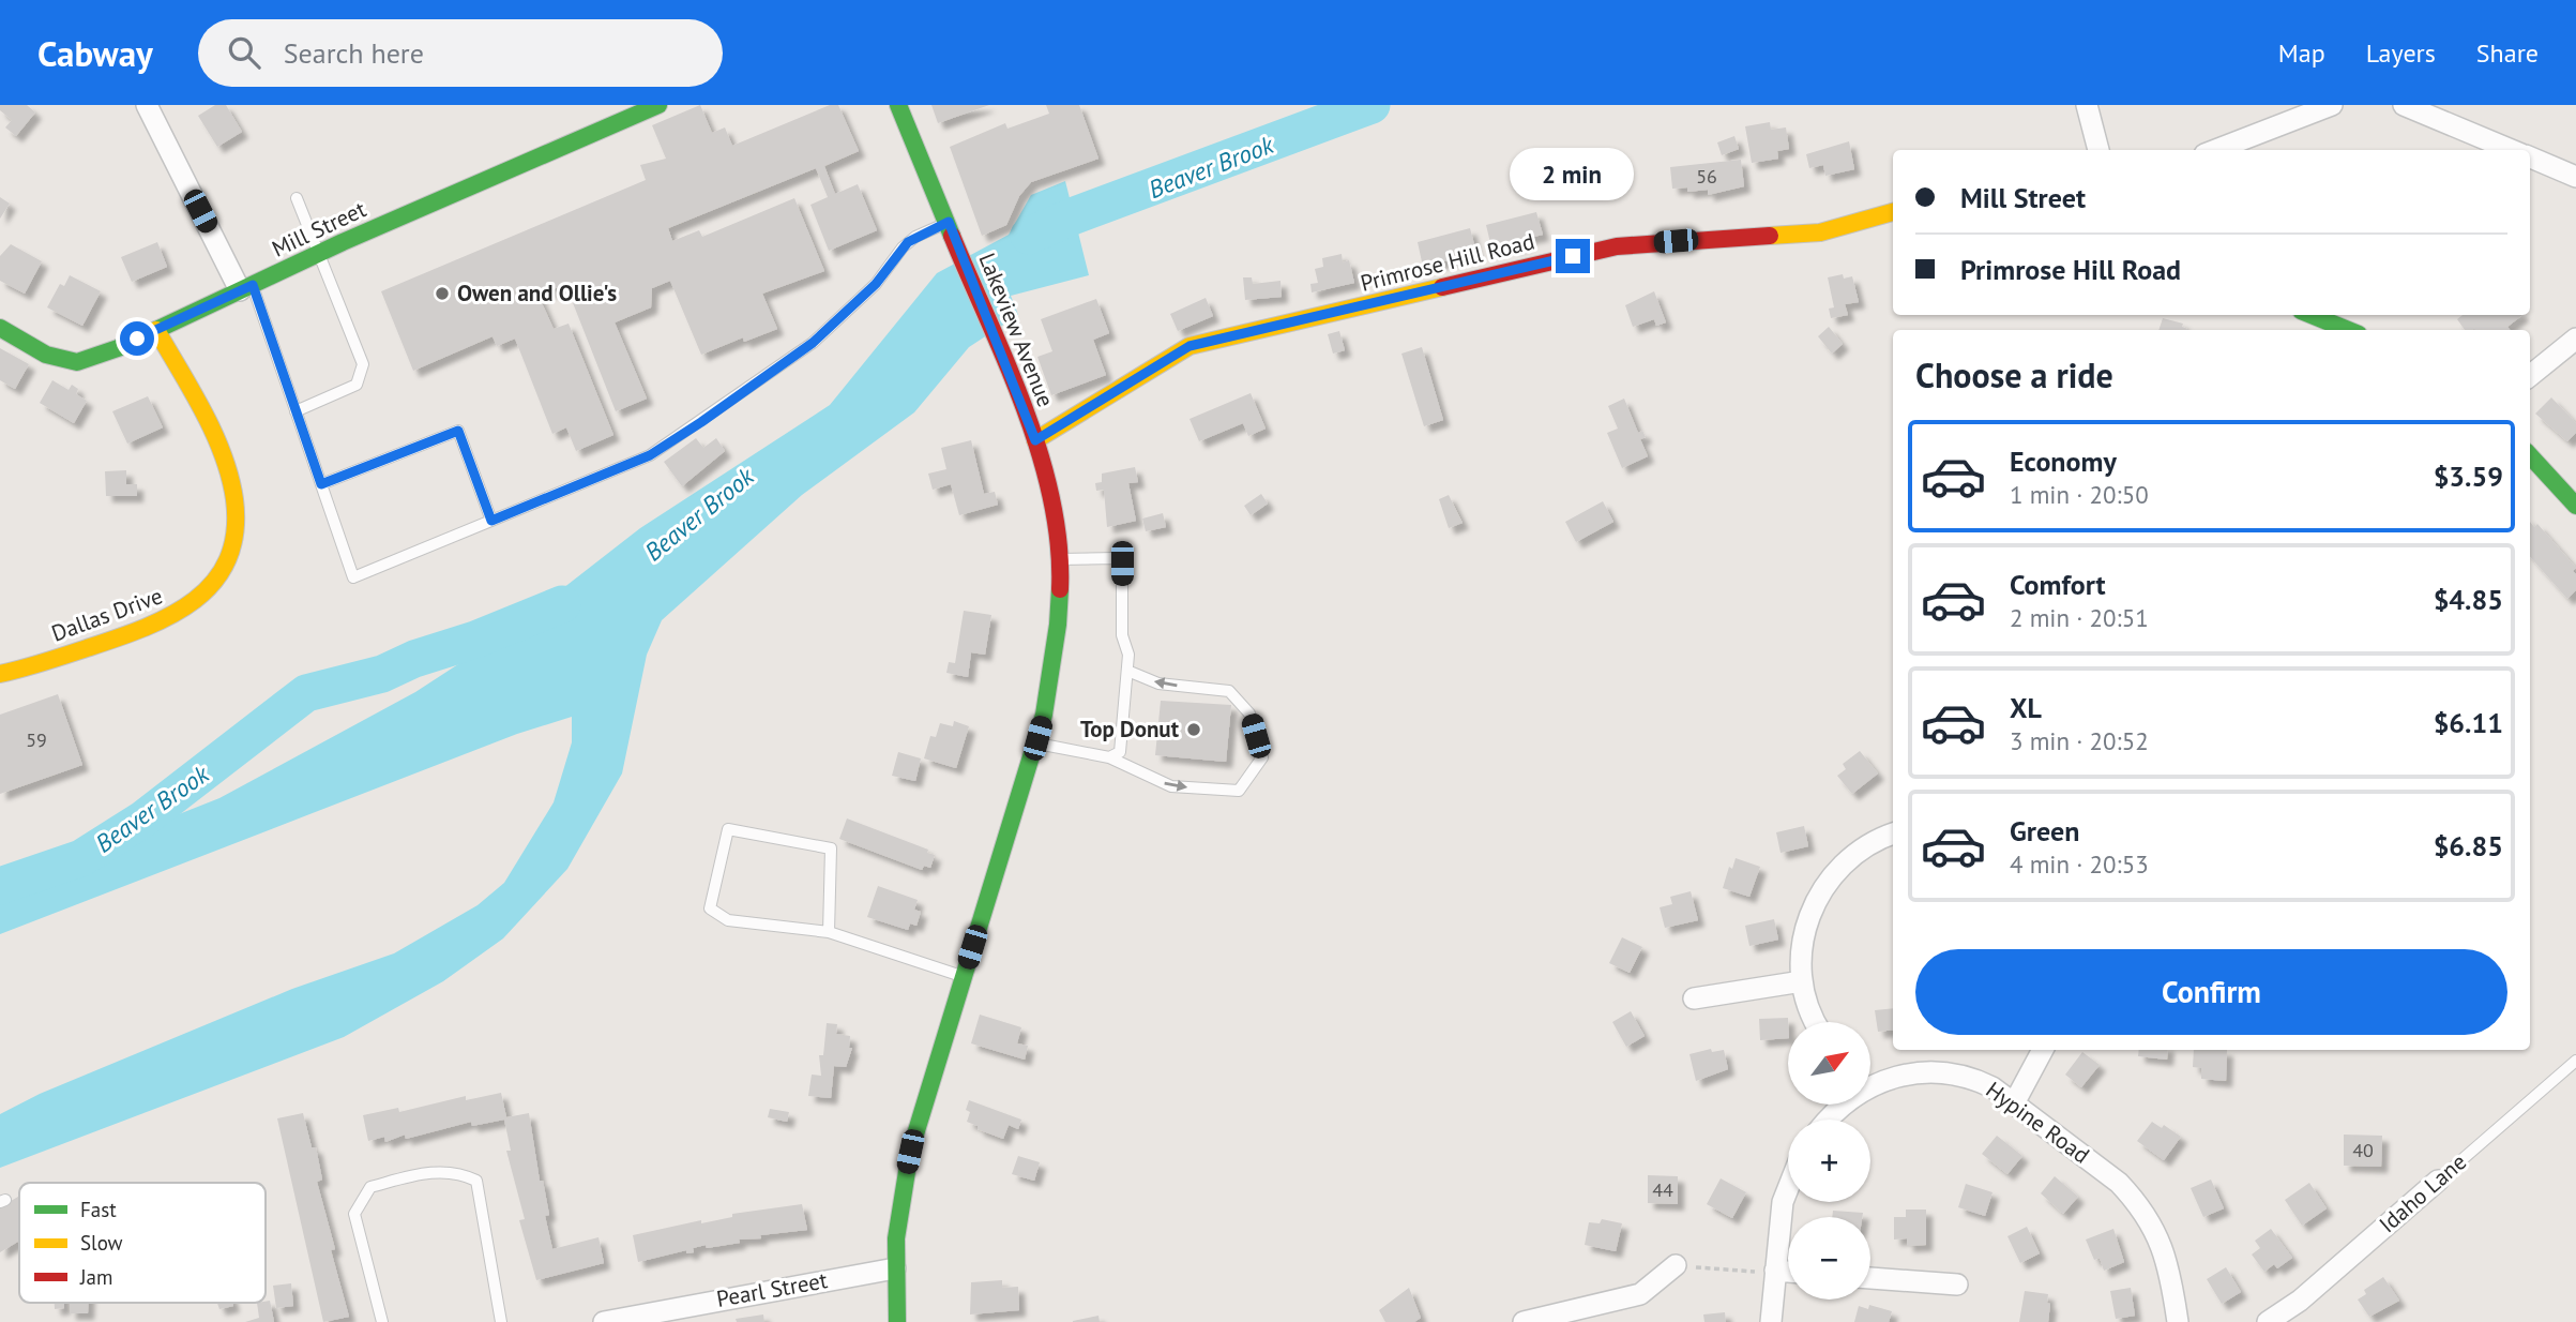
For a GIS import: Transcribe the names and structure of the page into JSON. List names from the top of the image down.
{
  "streets": {
    "street": [
      "Mill Street",
      "Primrose Hill Road",
      "Lakeview Avenue",
      "Dallas Drive",
      "Hypine Road",
      "Idaho Lane",
      "Pearl Street"
    ]
  },
  "crossings": [
    ["Mill Street", "Dallas Drive"],
    ["Primrose Hill Road", "Lakeview Avenue"],
    ["Lakeview Avenue", "Pearl Street"]
  ],
  "water": ["Beaver Brook"],
  "places": ["Owen and Ollie's", "Top Donut"],
  "house_numbers": [
    "56",
    "59",
    "40",
    "44"
  ],
  "legend": ["Fast", "Slow", "Jam"],
  "north": "top right",
  "page": {
    "header": "Cabway",
    "search": "Search here",
    "nav": ["Map", "Layers", "Share"],
    "bubble": "2 min",
    "banner": ["Mill Street", "Primrose Hill Road"],
    "heading": "Choose a ride",
    "list": [
      {
        "name": "Economy",
        "note": "1 min · 20:50",
        "value": "$3.59"
      },
      {
        "name": "Comfort",
        "note": "2 min · 20:51",
        "value": "$4.85"
      },
      {
        "name": "XL",
        "note": "3 min · 20:52",
        "value": "$6.11"
      },
      {
        "name": "Green",
        "note": "4 min · 20:53",
        "value": "$6.85"
      }
    ],
    "buttons": "Confirm",
    "map_buttons": ["+", "−"]
  }
}
